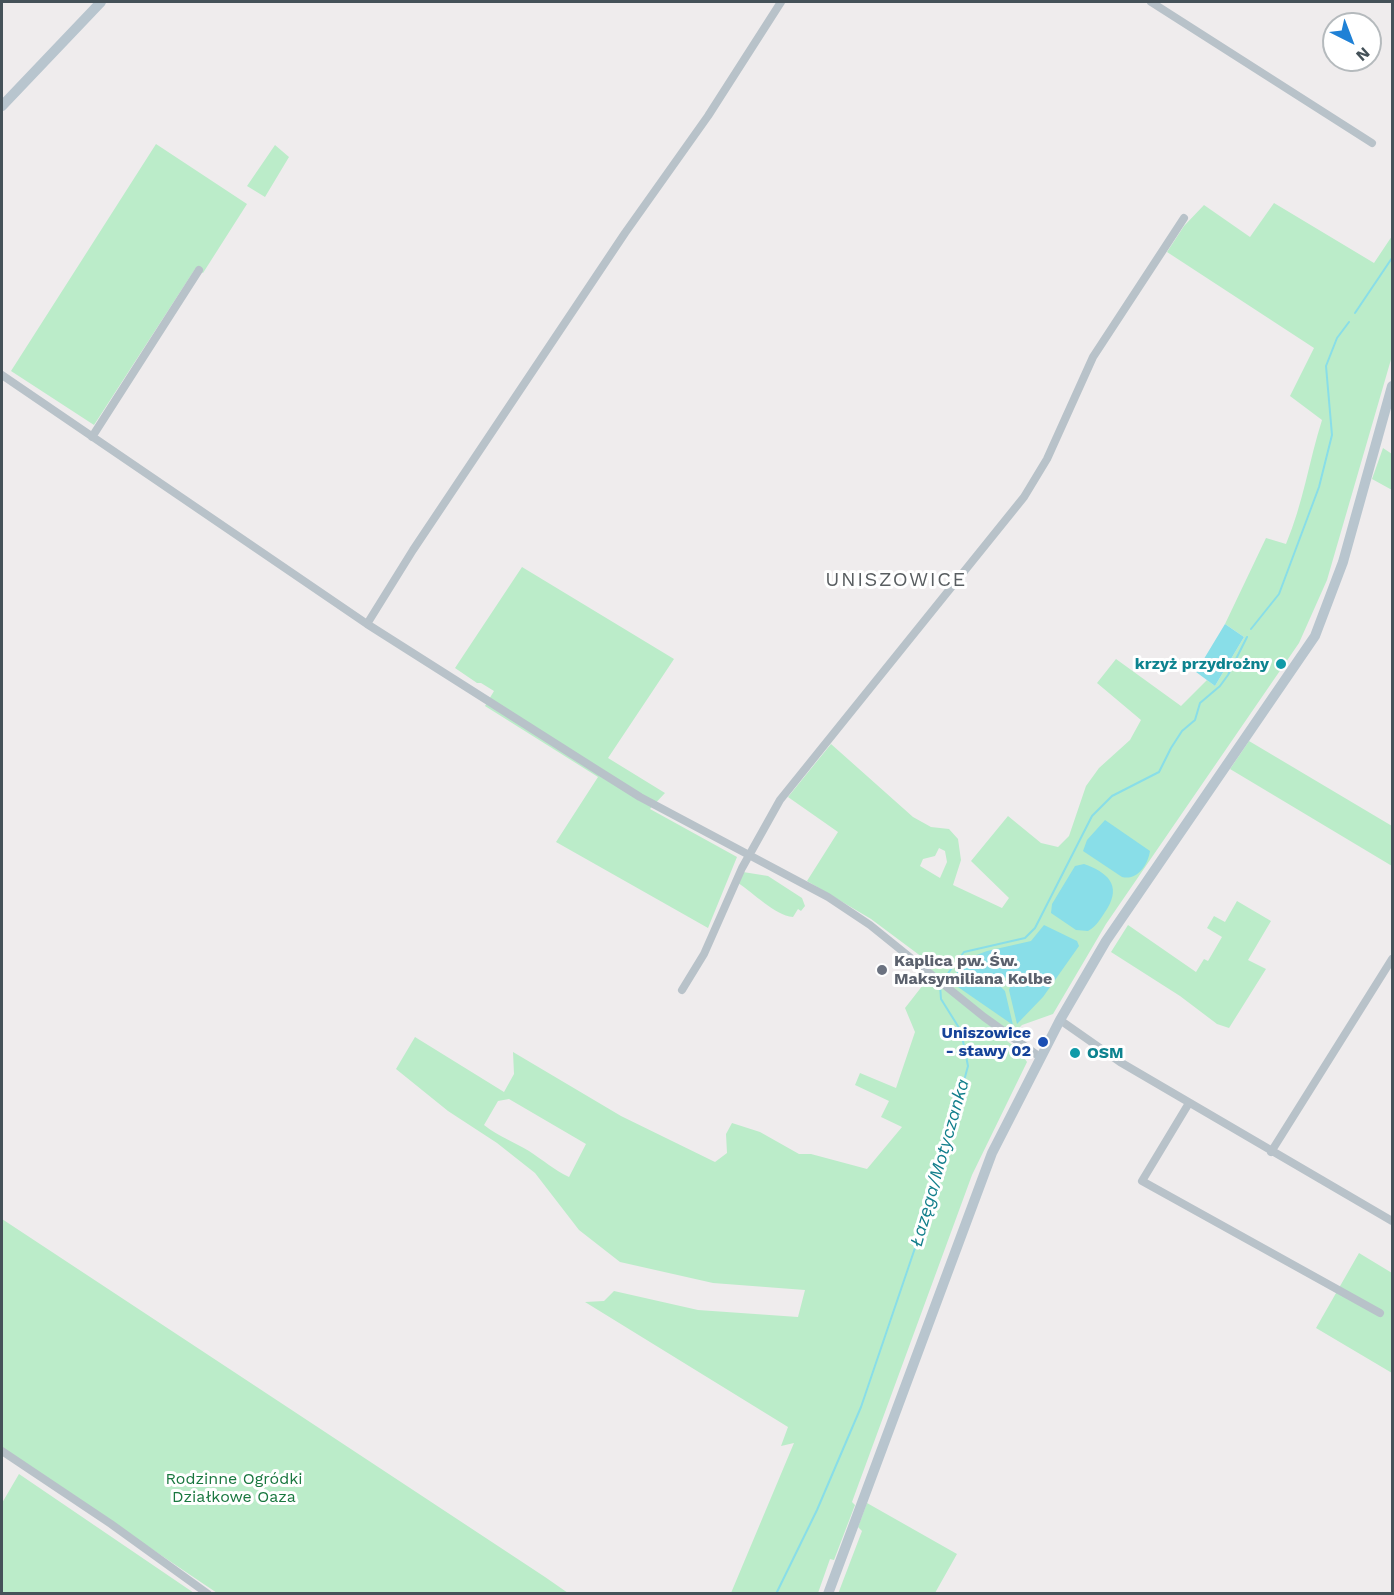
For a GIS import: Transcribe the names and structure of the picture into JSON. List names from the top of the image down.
{
  "districts": ["UNISZOWICE"],
  "water": ["Łazęga/Motyczanka"],
  "parks": ["Rodzinne Ogródki Działkowe Oaza"],
  "places": [
    "krzyż przydrożny",
    "Kaplica pw. Św. Maksymiliana Kolbe",
    "Uniszowice - stawy 02",
    "OSM"
  ],
  "north": "bottom right"
}
